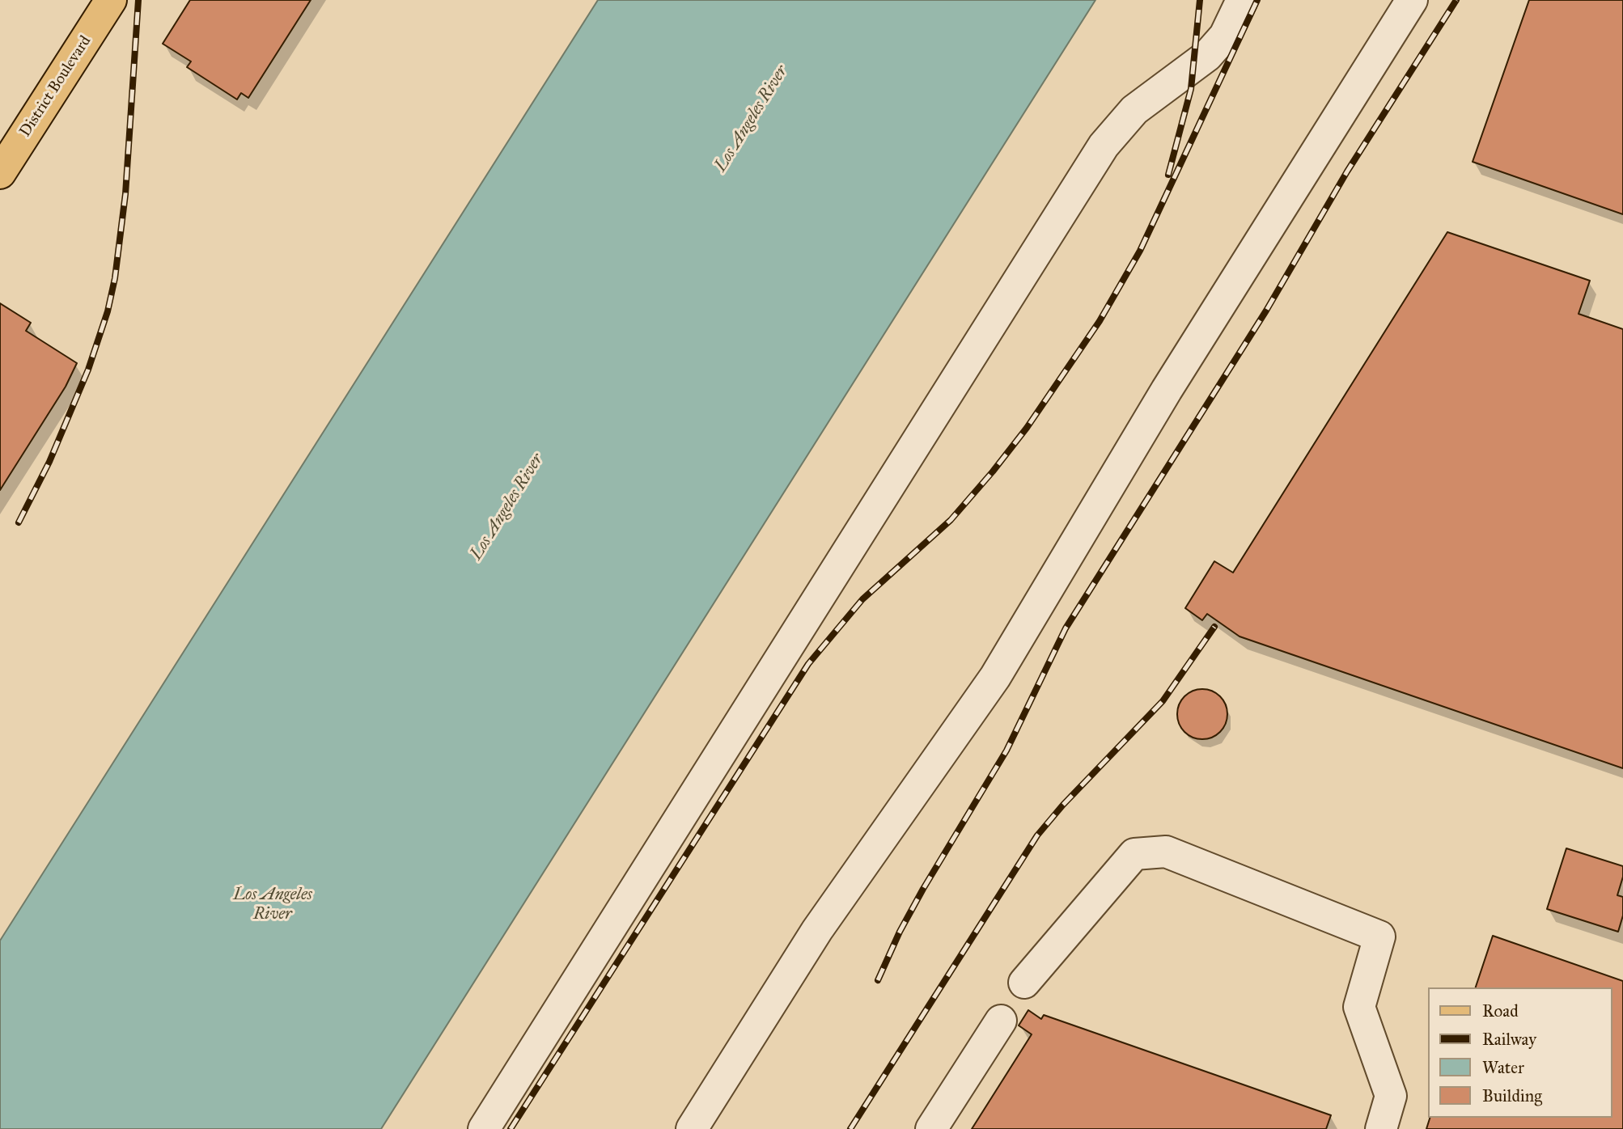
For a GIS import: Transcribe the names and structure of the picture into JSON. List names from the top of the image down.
{
  "streets": {
    "main road": ["District Boulevard"]
  },
  "water": ["Los Angeles River"],
  "legend": [
    "Road",
    "Railway",
    "Water",
    "Building"
  ]
}
